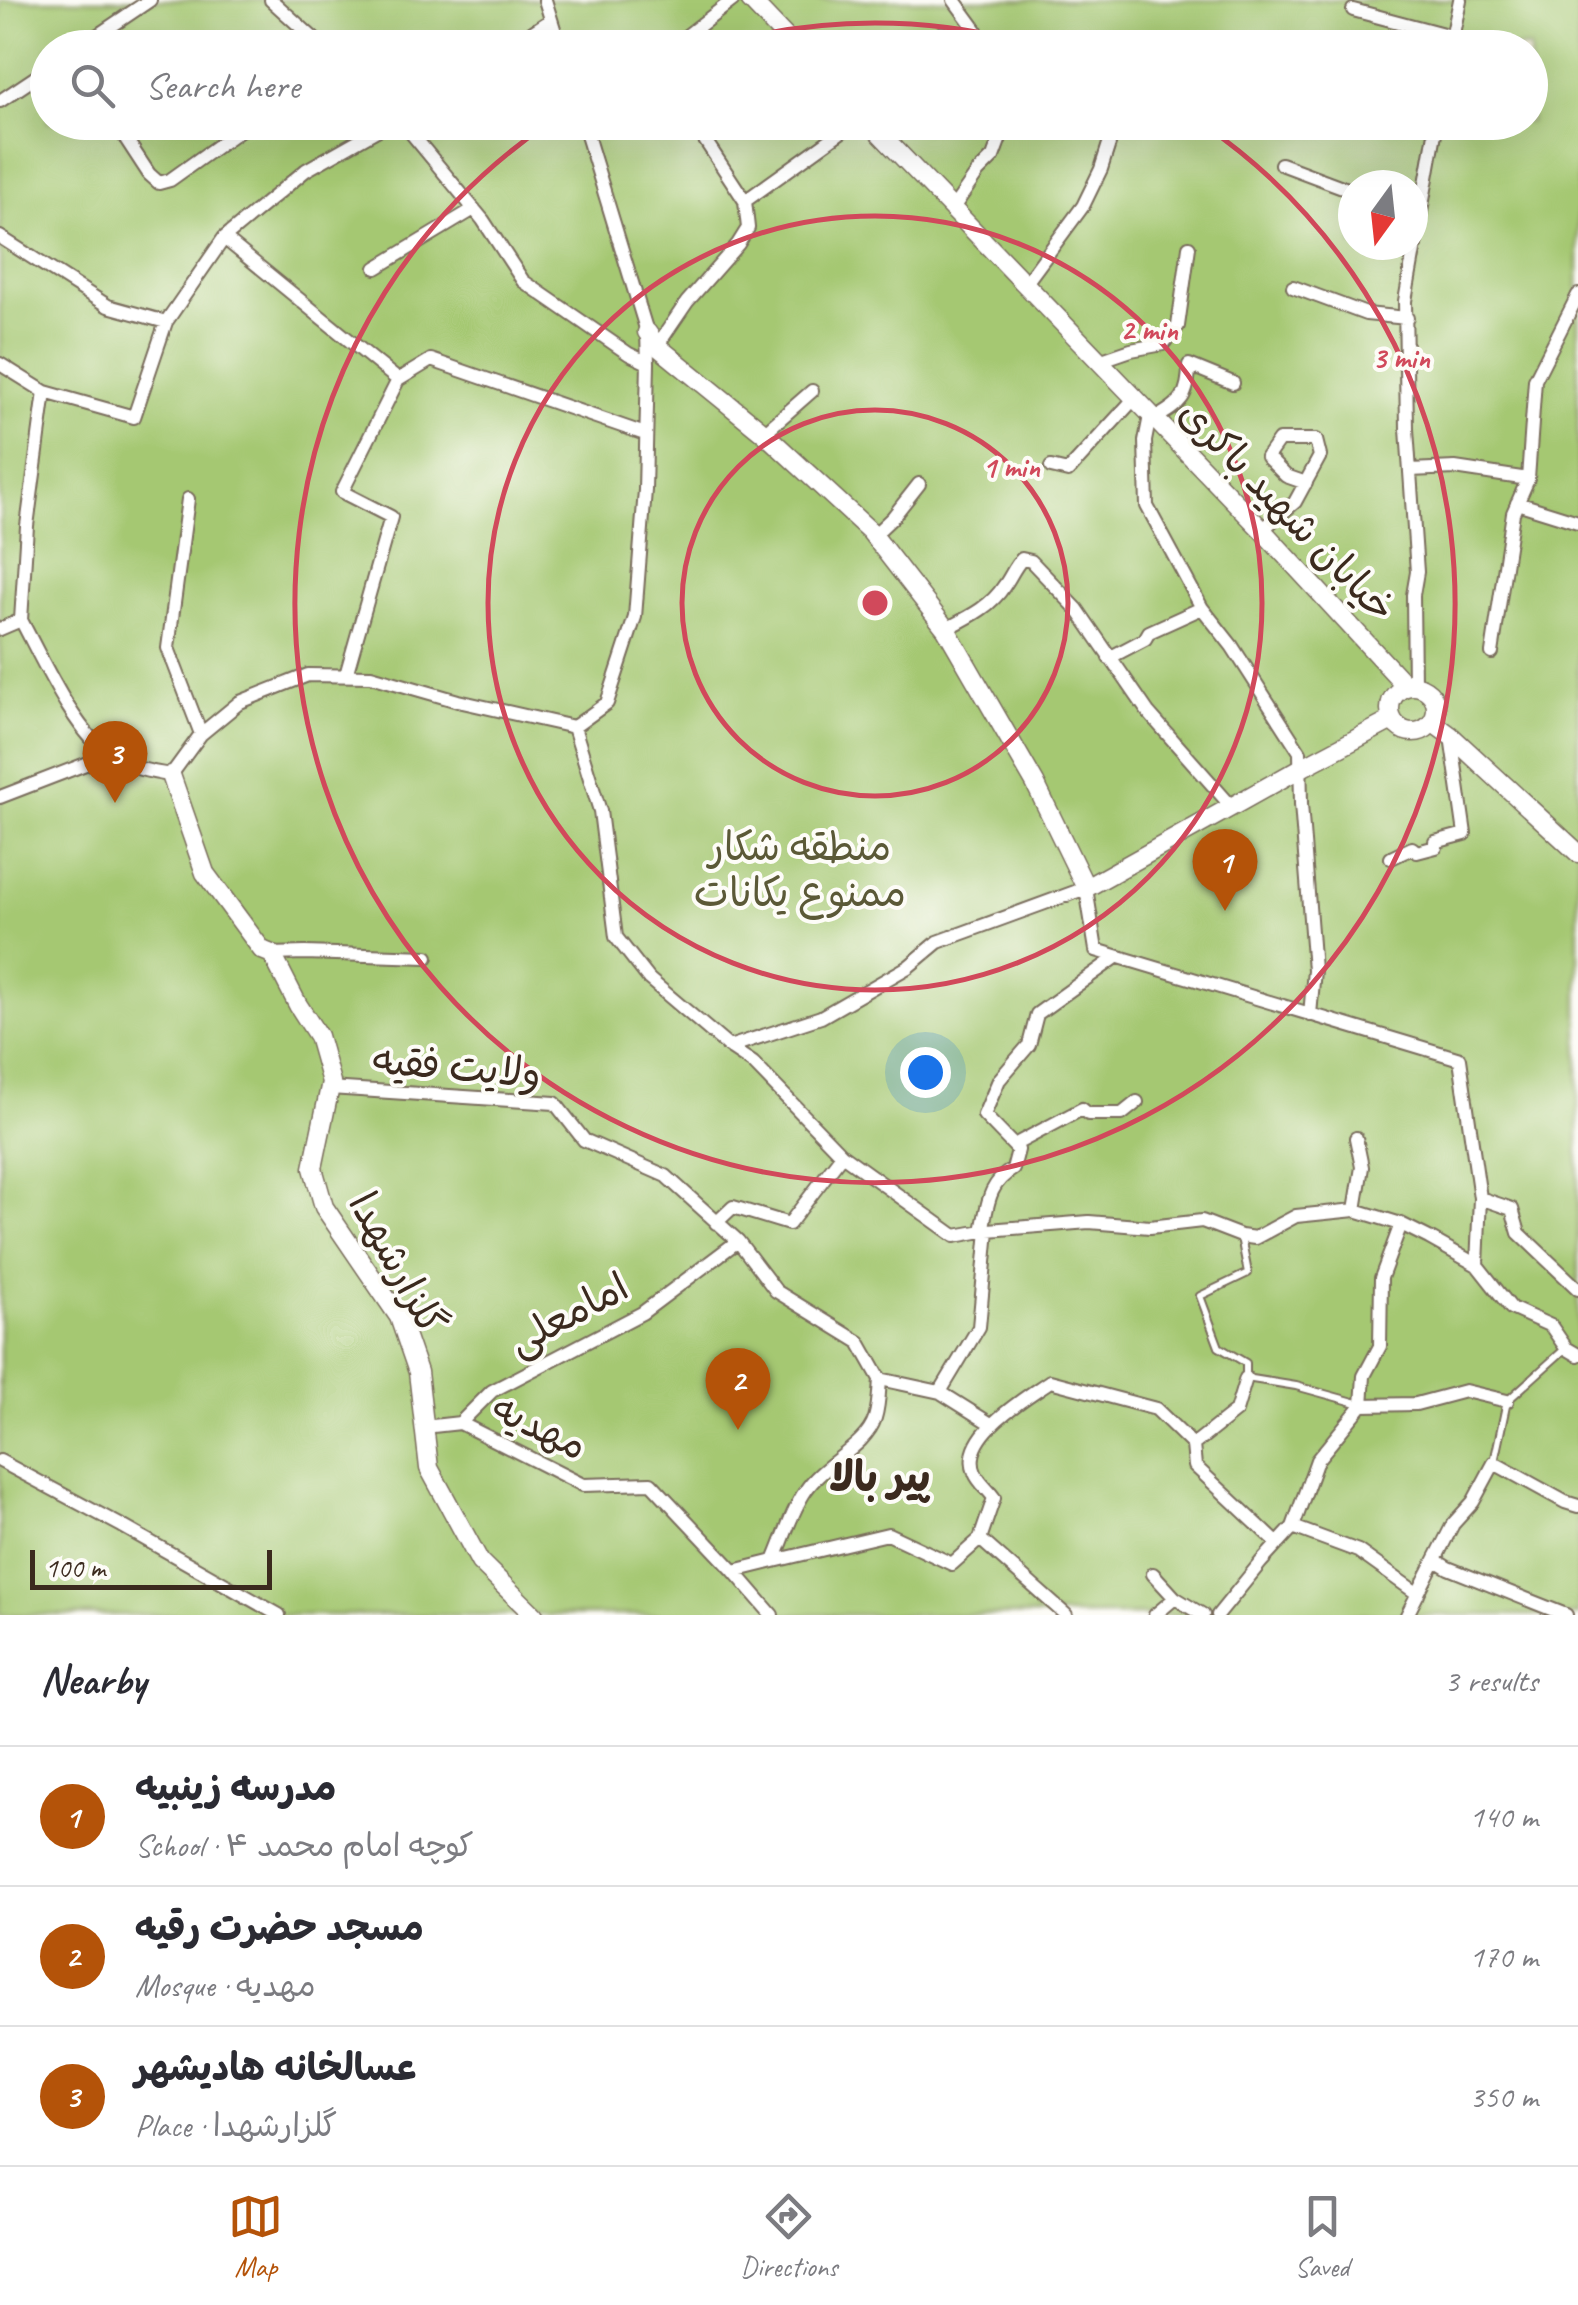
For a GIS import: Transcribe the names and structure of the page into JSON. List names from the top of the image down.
{
  "streets": {
    "main road": ["خیابان شهید باکری", "گلزارشهدا"],
    "street": ["ولایت فقیه", "امامعلی", "مهدیه"]
  },
  "crossings": [
    ["ولایت فقیه", "گلزارشهدا"],
    ["ولایت فقیه", "امامعلی"],
    ["امامعلی", "مهدیه"]
  ],
  "districts": ["پیر بالا"],
  "parks": ["منطقه شکار ممنوع یکانات"],
  "scale_bar": "100 m",
  "north": "bottom",
  "page": {
    "search": "Search here",
    "pins": ["3", "1", "2"],
    "scale": "100 m",
    "heading": ["Nearby", "3 results"],
    "list": [
      {
        "mark": "1",
        "name": "مدرسه زینبیه",
        "note": "School · کوچه امام محمد ۴",
        "value": "140 m"
      },
      {
        "mark": "2",
        "name": "مسجد حضرت رقیه",
        "note": "Mosque · مهدیه",
        "value": "170 m"
      },
      {
        "mark": "3",
        "name": "عسالخانه هادیشهر",
        "note": "Place · گلزارشهدا",
        "value": "350 m"
      }
    ],
    "nav": ["Map", "Directions", "Saved"]
  },
  "rings": ["2 min", "3 min", "1 min"]
}
